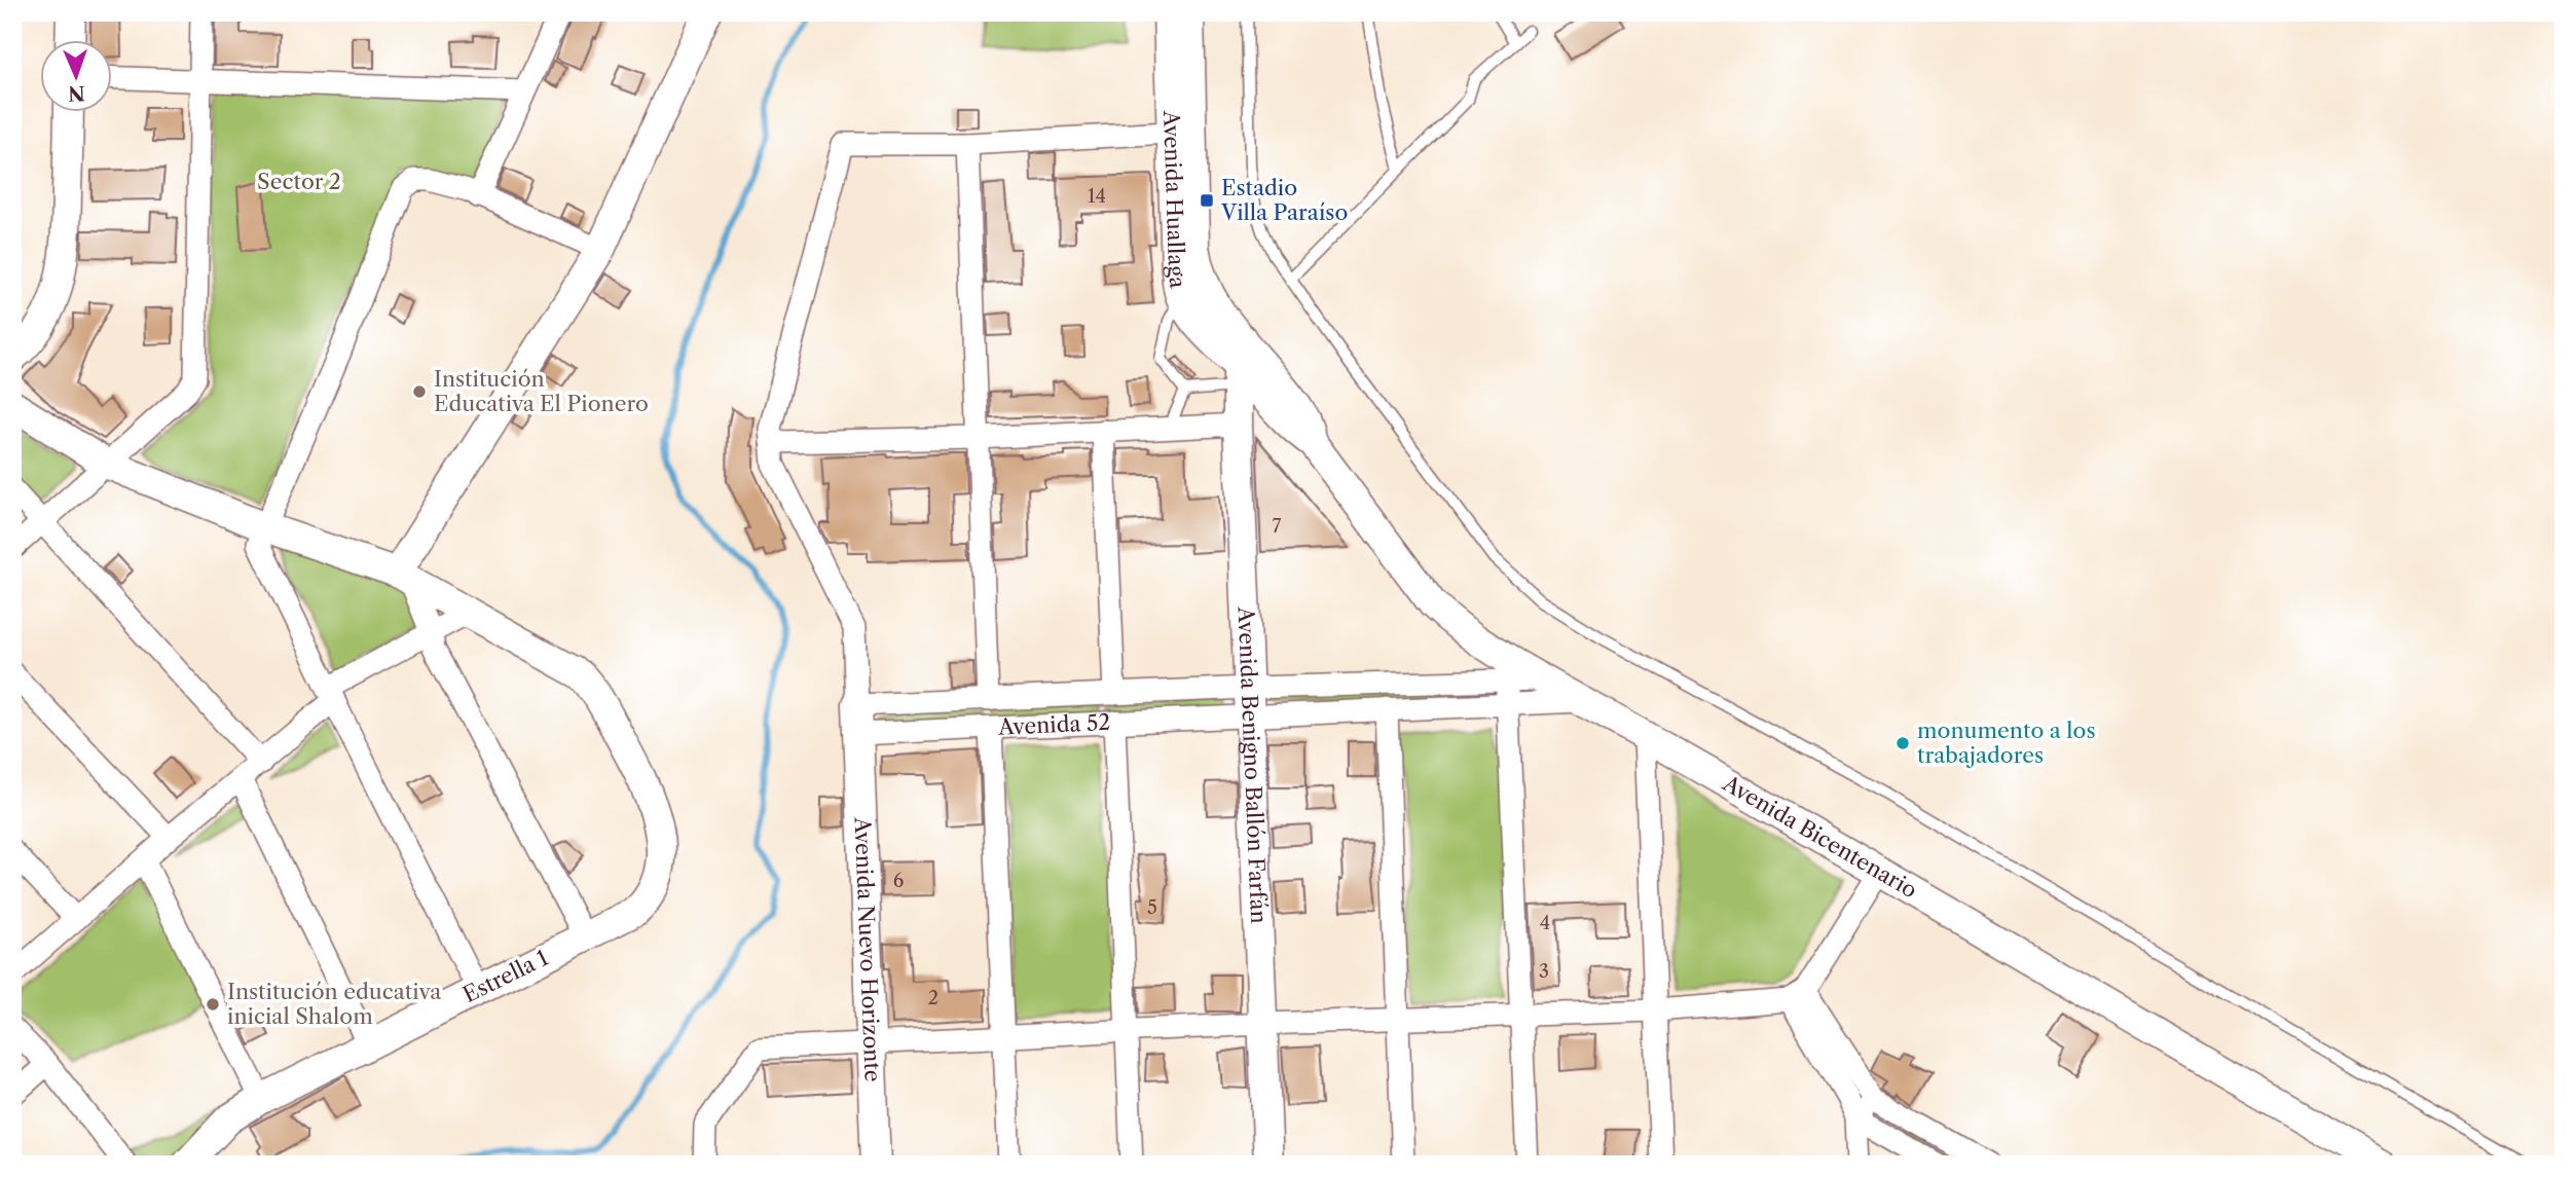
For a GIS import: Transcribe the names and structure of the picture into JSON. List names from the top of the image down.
{
  "streets": {
    "street": [
      "Avenida Huallaga",
      "Avenida 52",
      "Avenida Benigno Ballón Farfán",
      "Avenida Bicentenario",
      "Avenida Nuevo Horizonte",
      "Estrella 1"
    ]
  },
  "crossings": [
    ["Avenida Huallaga", "Avenida Benigno Ballón Farfán"],
    ["Avenida Huallaga", "Avenida Bicentenario"],
    ["Avenida 52", "Avenida Benigno Ballón Farfán"],
    ["Avenida 52", "Avenida Bicentenario"],
    ["Avenida 52", "Avenida Nuevo Horizonte"],
    ["Avenida Benigno Ballón Farfán", "Avenida Bicentenario"]
  ],
  "parks": ["Sector 2"],
  "places": {
    "transit": ["Estadio Villa Paraíso"],
    "other": ["Institución Educativa El Pionero", "monumento a los trabajadores", "Institución educativa inicial Shalom"]
  },
  "house_numbers": [
    "14",
    "7",
    "6",
    "5",
    "4",
    "3",
    "2"
  ],
  "north": "bottom"
}
